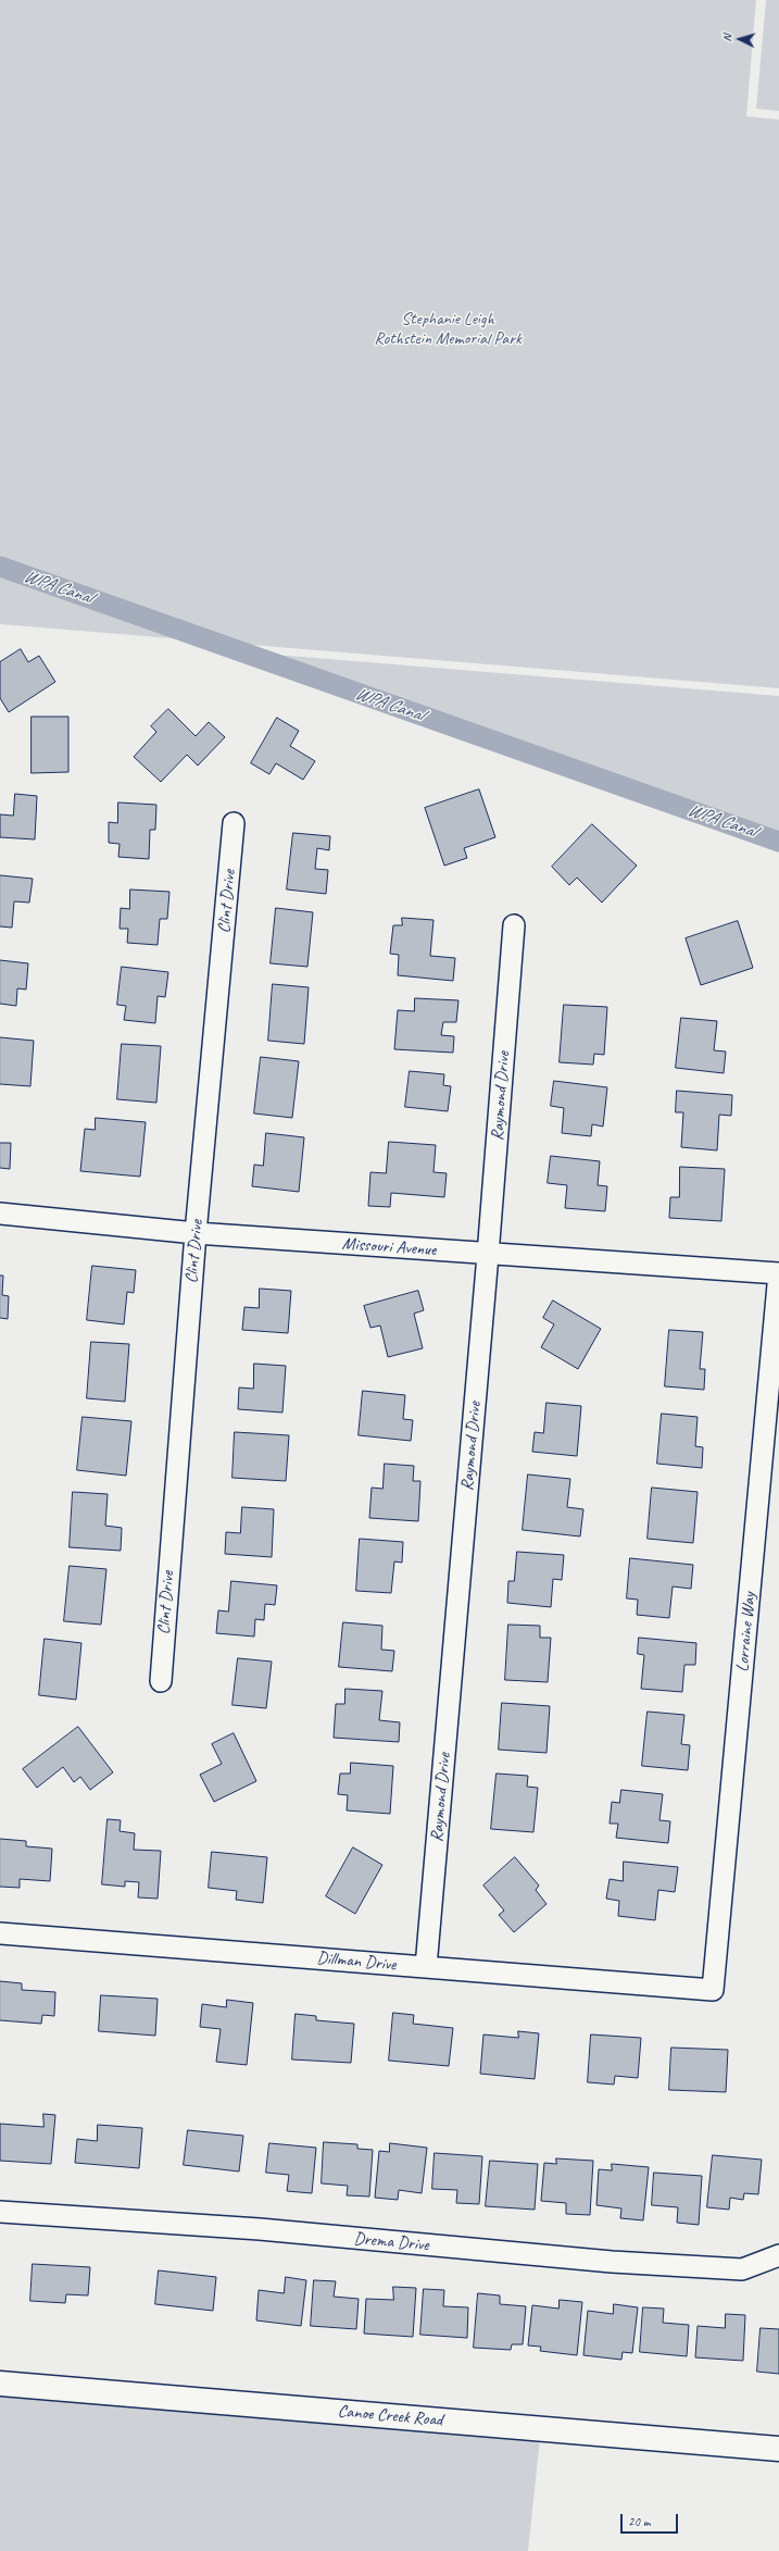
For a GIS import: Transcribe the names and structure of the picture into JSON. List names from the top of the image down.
{
  "streets": {
    "main road": ["Canoe Creek Road"],
    "street": [
      "Clint Drive",
      "Raymond Drive",
      "Missouri Avenue",
      "Lorraine Way",
      "Dillman Drive",
      "Drema Drive"
    ]
  },
  "crossings": [
    ["Clint Drive", "Missouri Avenue"],
    ["Raymond Drive", "Missouri Avenue"],
    ["Raymond Drive", "Dillman Drive"],
    ["Missouri Avenue", "Lorraine Way"],
    ["Lorraine Way", "Dillman Drive"]
  ],
  "water": ["WPA Canal"],
  "parks": ["Stephanie Leigh Rothstein Memorial Park"],
  "scale_bar": "20 m",
  "north": "left"
}
